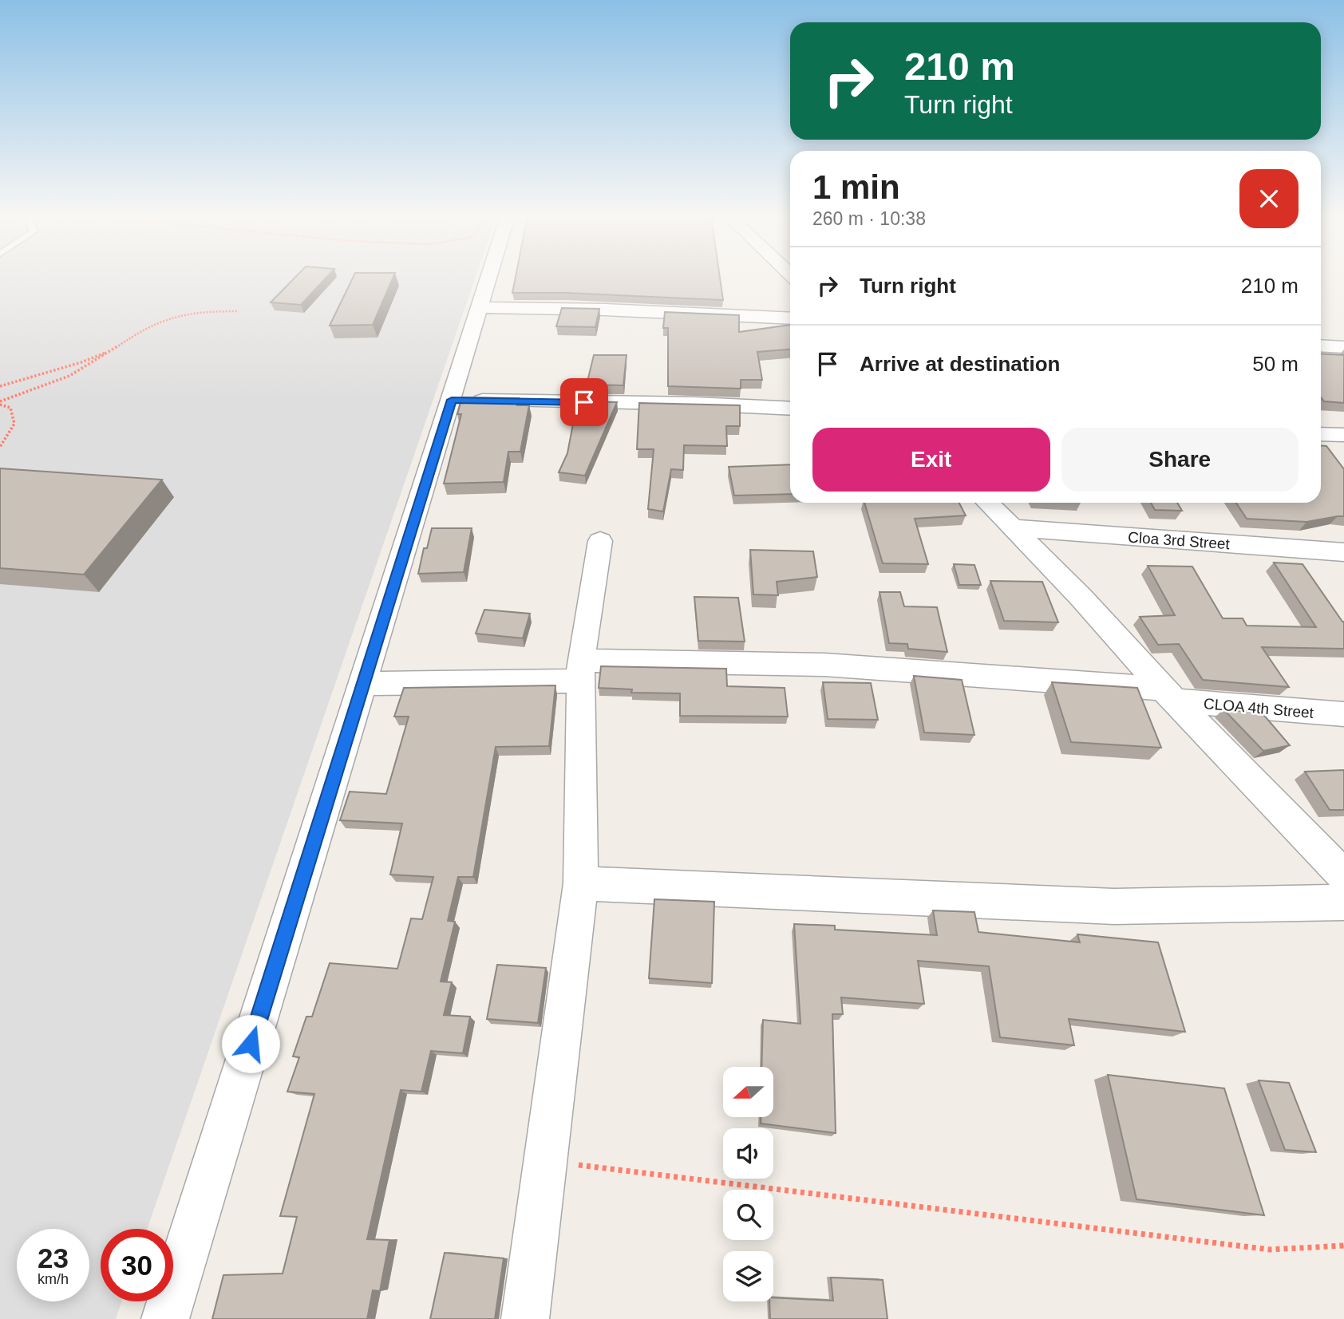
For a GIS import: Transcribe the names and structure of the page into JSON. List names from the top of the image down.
{
  "streets": {
    "street": ["Cloa 3rd Street", "CLOA 4th Street"]
  },
  "north": "left",
  "page": {
    "turn": ["210 m", "Turn right"],
    "heading": ["1 min", "260 m · 10:38"],
    "list": [
      {
        "name": "Turn right",
        "value": "210 m"
      },
      {
        "name": "Arrive at destination",
        "value": "50 m"
      }
    ],
    "buttons": ["Exit", "Share"],
    "speed": "23 km/h",
    "limit": "30"
  }
}
